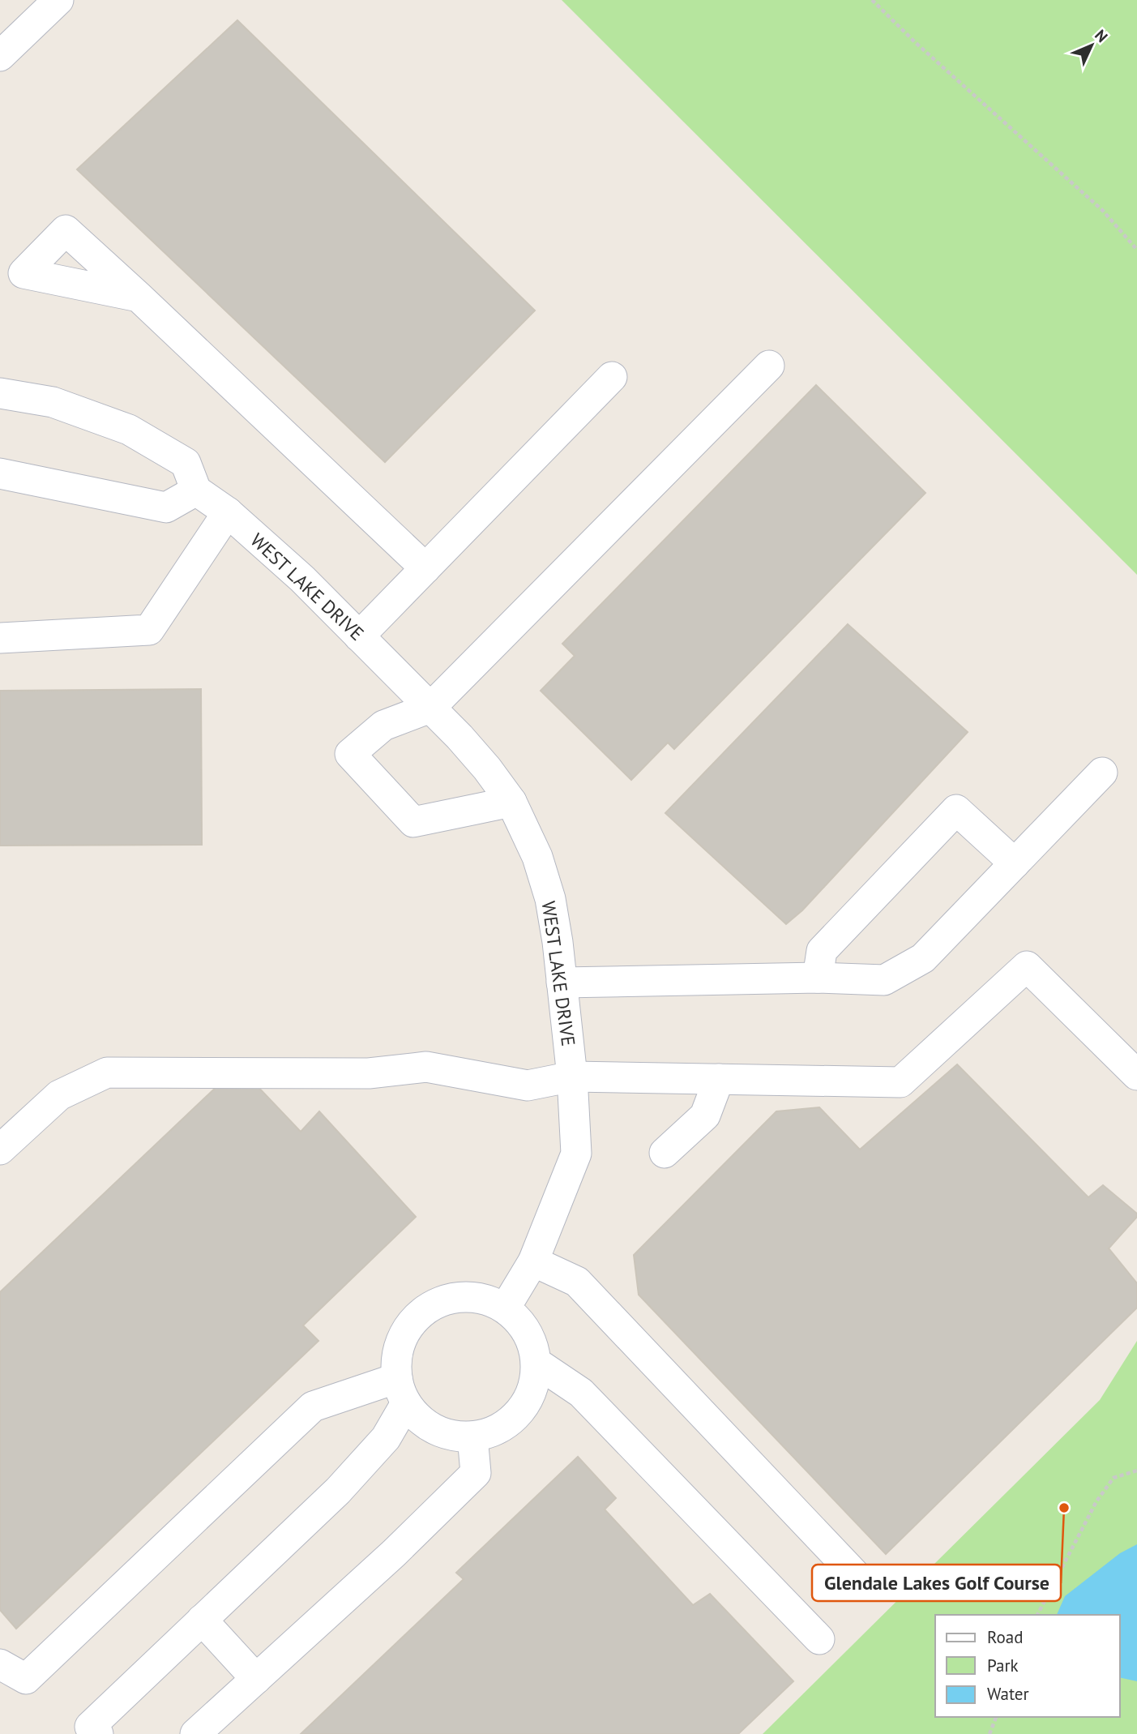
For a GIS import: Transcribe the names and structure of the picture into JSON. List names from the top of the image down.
{
  "streets": {
    "street": ["WEST LAKE DRIVE"]
  },
  "places": ["Glendale Lakes Golf Course"],
  "legend": ["Road", "Park", "Water"],
  "north": "top right"
}
